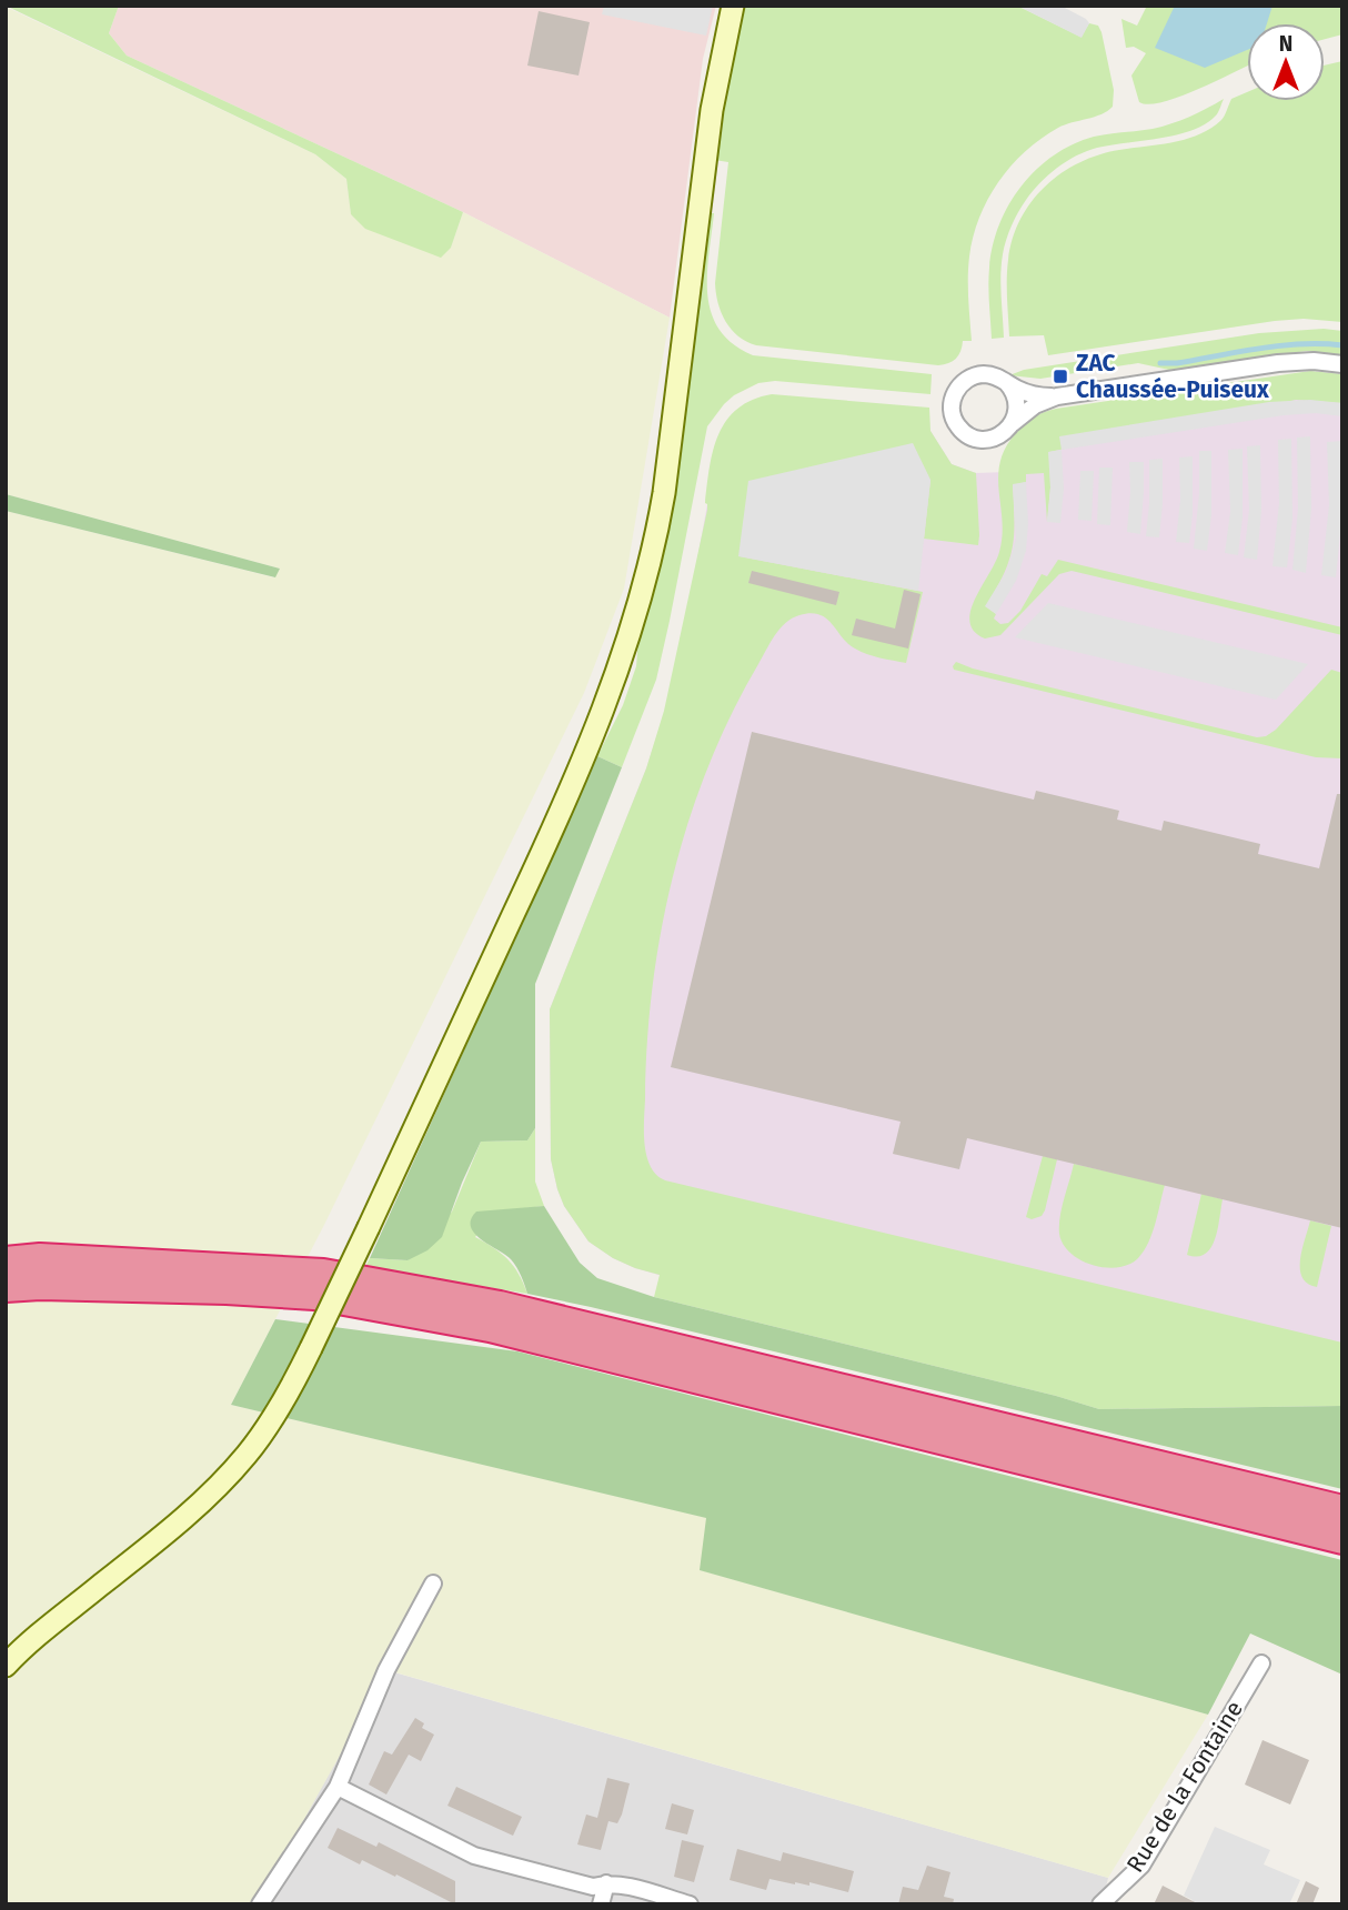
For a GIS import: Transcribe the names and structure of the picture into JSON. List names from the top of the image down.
{
  "streets": {
    "street": ["Rue de la Fontaine"]
  },
  "places": {
    "transit": ["ZAC Chaussée-Puiseux"]
  },
  "north": "top"
}
